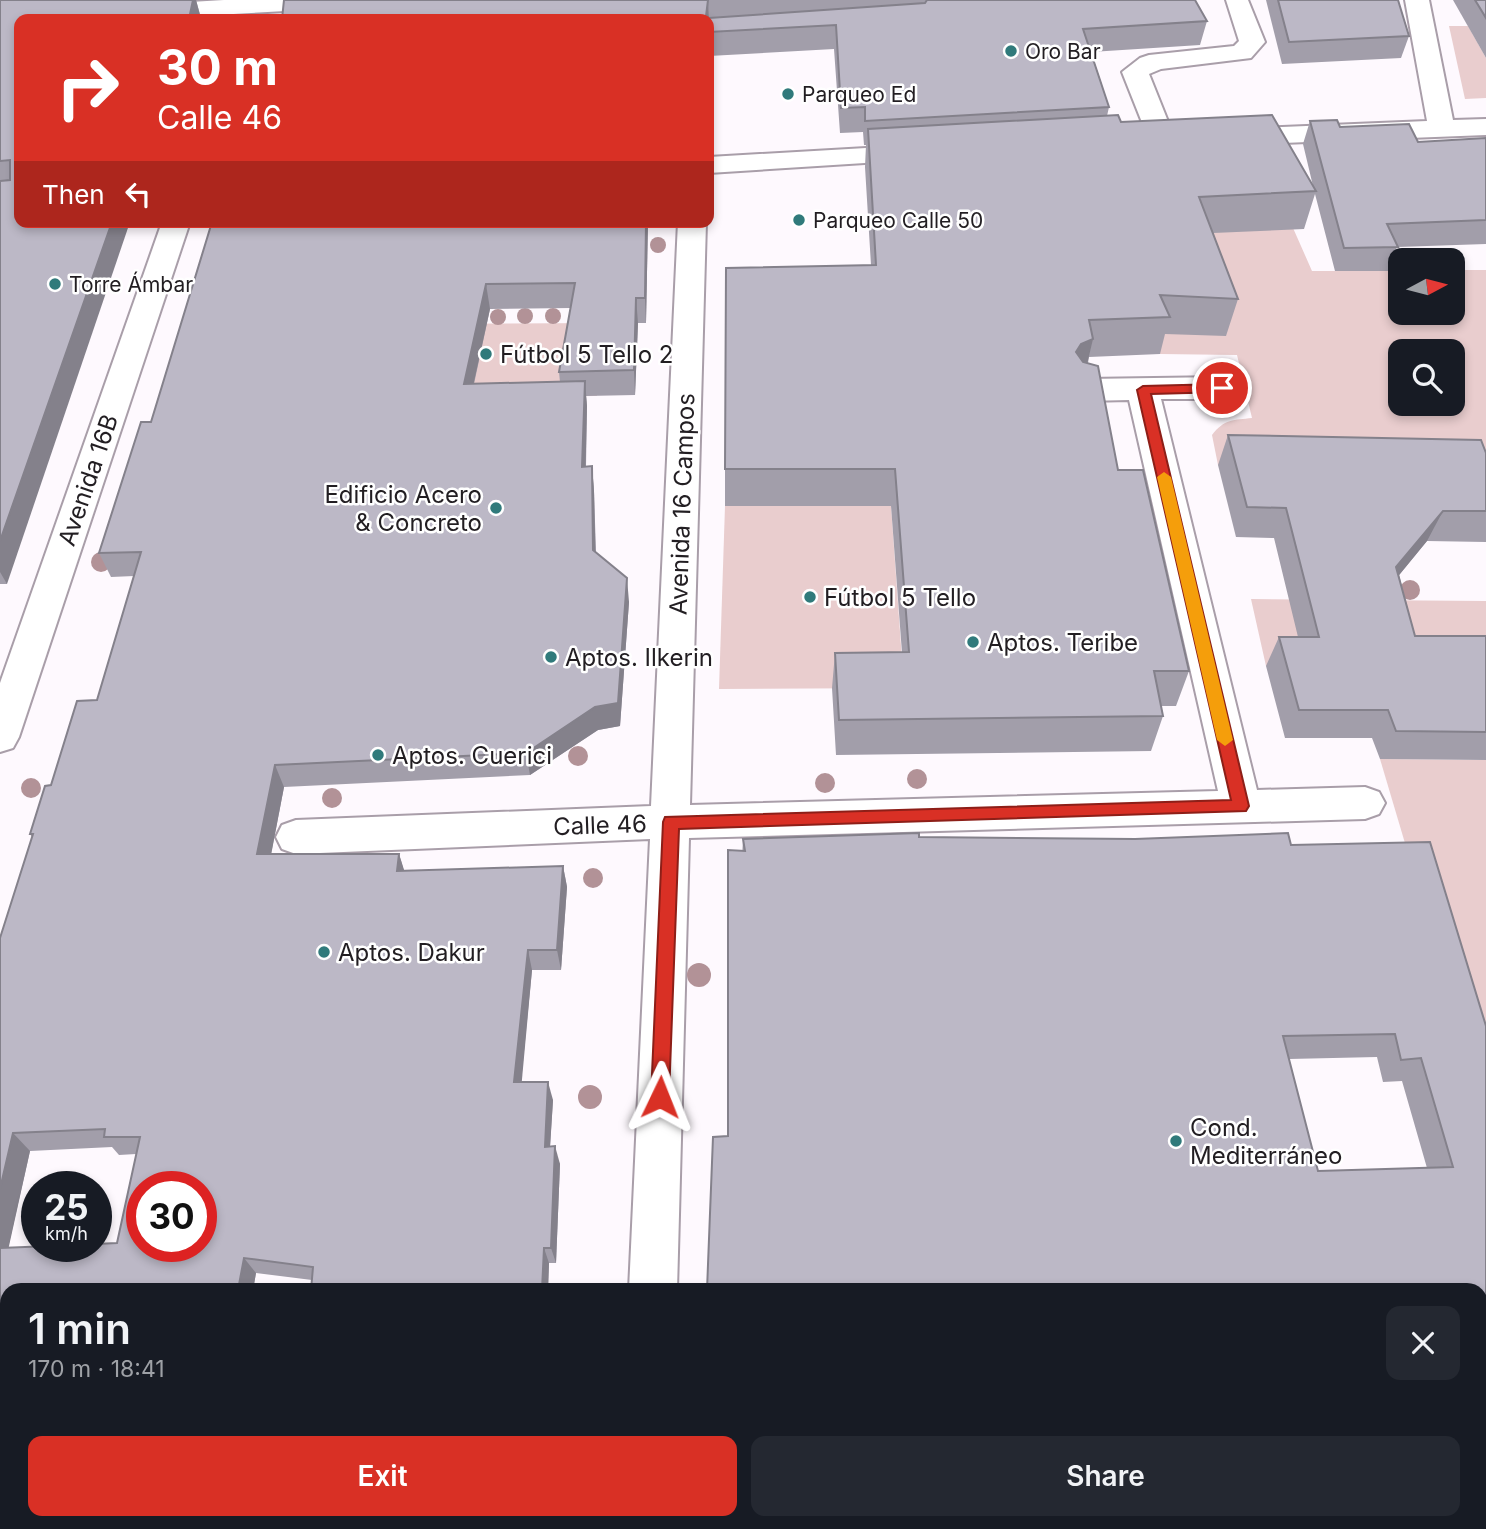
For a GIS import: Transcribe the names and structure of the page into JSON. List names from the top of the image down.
{
  "streets": {
    "street": ["Avenida 16B", "Avenida 16 Campos", "Calle 46"]
  },
  "crossings": [
    ["Avenida 16 Campos", "Calle 46"]
  ],
  "places": [
    "Oro Bar",
    "Parqueo Ed",
    "Parqueo Calle 50",
    "Torre Ámbar",
    "Fútbol 5 Tello 2",
    "Edificio Acero & Concreto",
    "Fútbol 5 Tello",
    "Aptos. Teribe",
    "Aptos. Ilkerin",
    "Aptos. Cuerici",
    "Aptos. Dakur",
    "Cond. Mediterráneo"
  ],
  "north": "right",
  "page": {
    "turn": ["30 m", "Calle 46"],
    "then": "Then",
    "speed": "25 km/h",
    "limit": "30",
    "heading": ["1 min", "170 m · 18:41"],
    "buttons": ["Exit", "Share"]
  }
}
